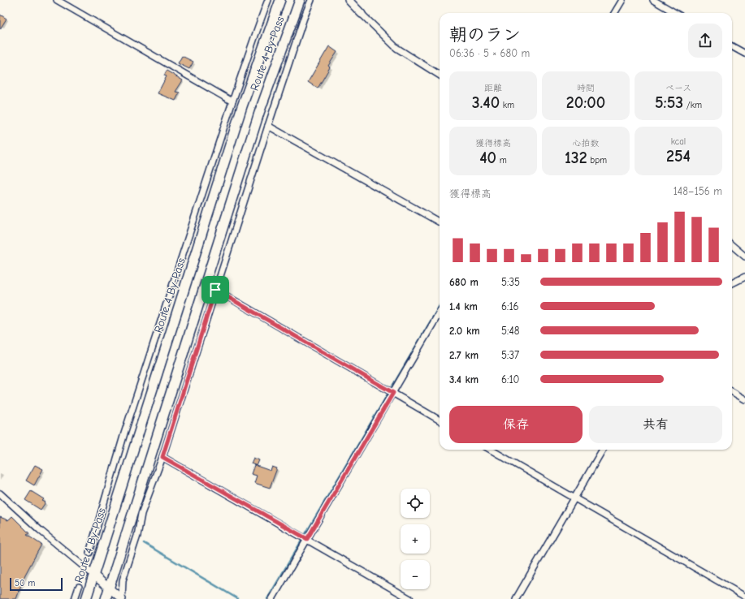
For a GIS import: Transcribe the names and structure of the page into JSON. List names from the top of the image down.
{
  "streets": {
    "highway": ["Route 4 By-Pass"]
  },
  "scale_bar": "50 m",
  "page": {
    "heading": ["朝のラン", "06:36 · 5 × 680 m"],
    "stats": [
      ["距離", "3.40 km"],
      ["時間", "20:00"],
      ["ペース", "5:53 /km"],
      ["獲得標高", "40 m"],
      ["心拍数", "132 bpm"],
      ["kcal", "254"]
    ],
    "chart": ["獲得標高", "148–156 m"],
    "list": [
      {
        "name": "680 m",
        "note": "5:35"
      },
      {
        "name": "1.4 km",
        "note": "6:16"
      },
      {
        "name": "2.0 km",
        "note": "5:48"
      },
      {
        "name": "2.7 km",
        "note": "5:37"
      },
      {
        "name": "3.4 km",
        "note": "6:10"
      }
    ],
    "buttons": ["保存", "共有"],
    "map_buttons": ["+", "−"],
    "scale": "50 m"
  }
}
